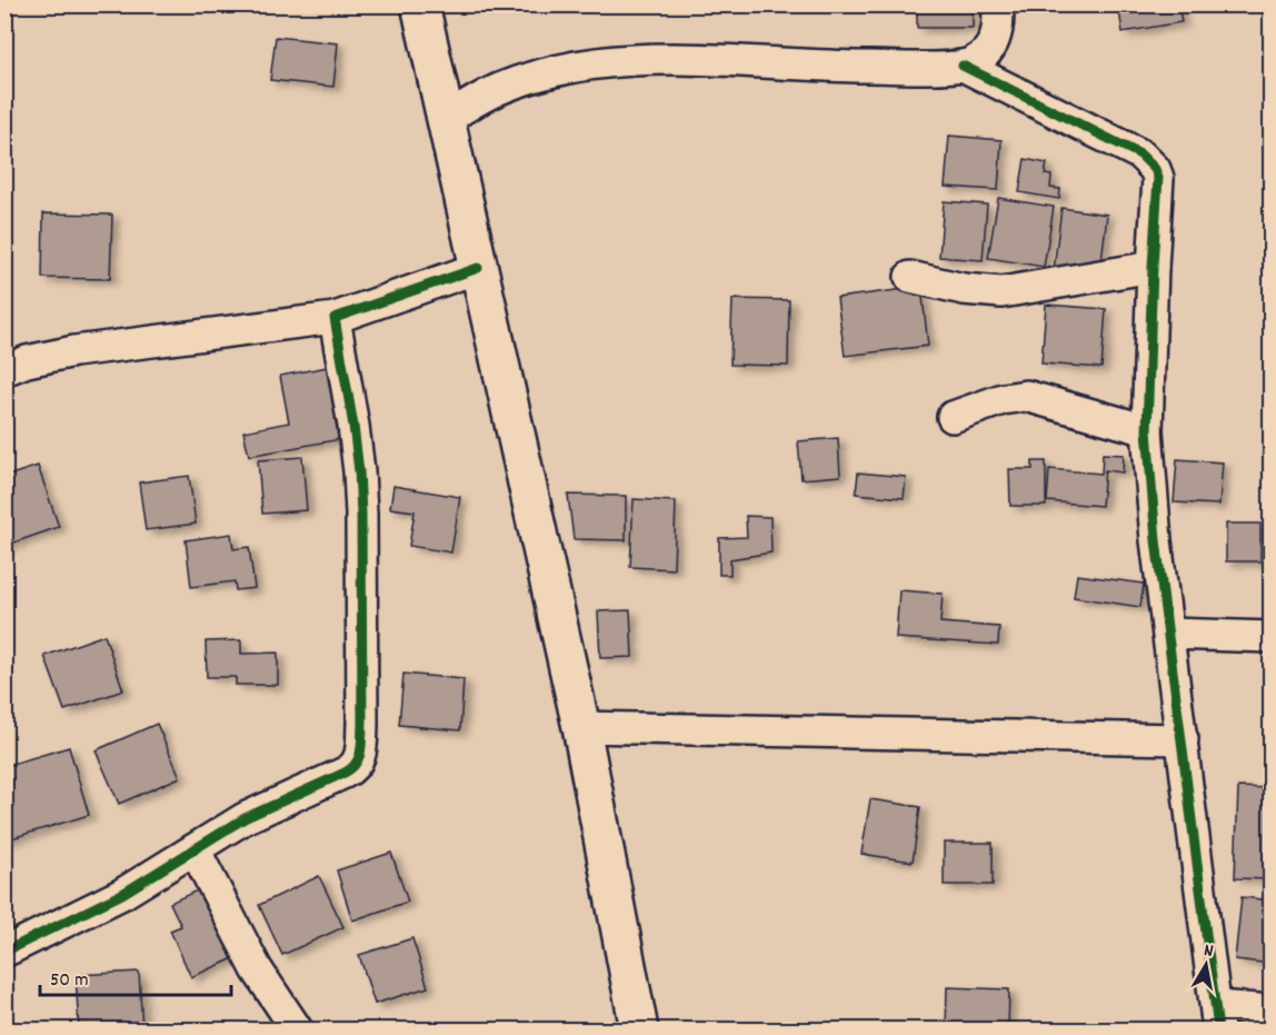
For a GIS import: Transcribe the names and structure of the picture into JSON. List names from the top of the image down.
{
  "scale_bar": "50 m",
  "north": "top"
}
